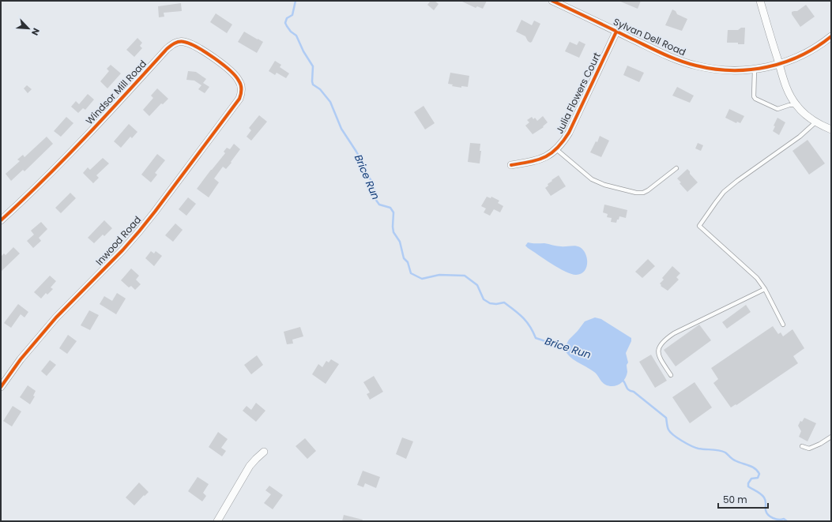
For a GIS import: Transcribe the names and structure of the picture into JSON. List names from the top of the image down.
{
  "streets": {
    "street": [
      "Sylvan Dell Road",
      "Windsor Mill Road",
      "Julia Flowers Court",
      "Inwood Road"
    ]
  },
  "crossings": [
    ["Sylvan Dell Road", "Julia Flowers Court"],
    ["Windsor Mill Road", "Inwood Road"]
  ],
  "water": ["Brice Run"],
  "scale_bar": "50 m",
  "north": "bottom right"
}
